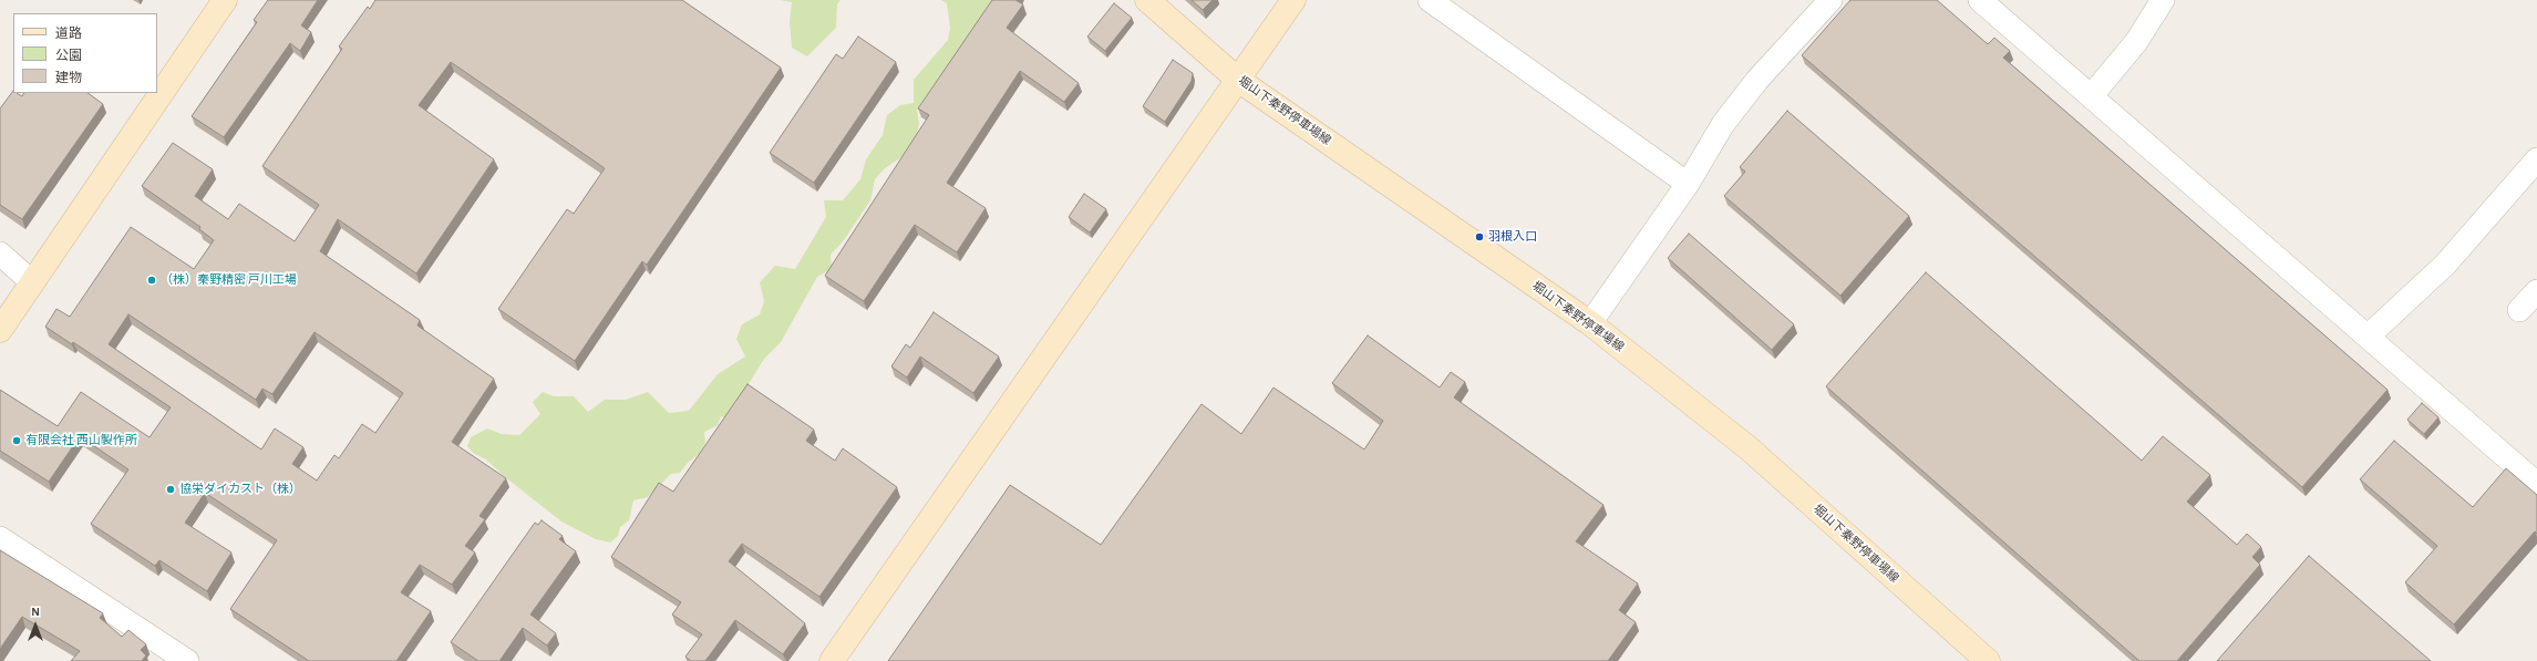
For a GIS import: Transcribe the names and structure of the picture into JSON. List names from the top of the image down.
{
  "streets": {
    "street": ["堀山下秦野停車場線"]
  },
  "places": [
    "羽根入口",
    "（株）秦野精密 戸川工場",
    "有限会社 西山製作所",
    "協栄ダイカスト（株）"
  ],
  "legend": ["道路", "公園", "建物"],
  "north": "top"
}
